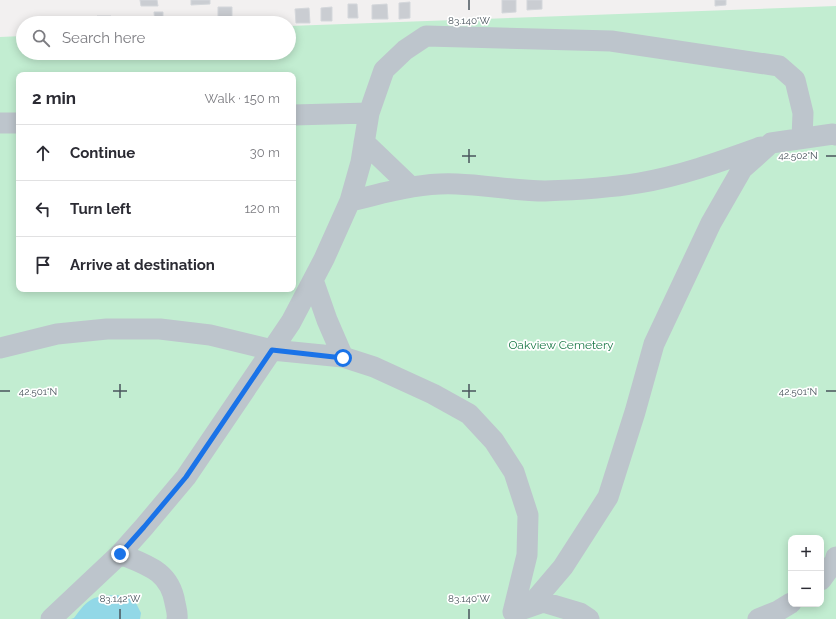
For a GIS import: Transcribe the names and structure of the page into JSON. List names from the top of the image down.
{
  "parks": ["Oakview Cemetery"],
  "page": {
    "search": "Search here",
    "heading": ["2 min", "Walk · 150 m"],
    "list": [
      ["Continue", "30 m"],
      ["Turn left", "120 m"],
      "Arrive at destination"
    ],
    "map_buttons": ["+", "−"]
  },
  "coordinates": [
    "83.140°W",
    "42.502°N",
    "42.501°N",
    "83.142°W"
  ]
}
